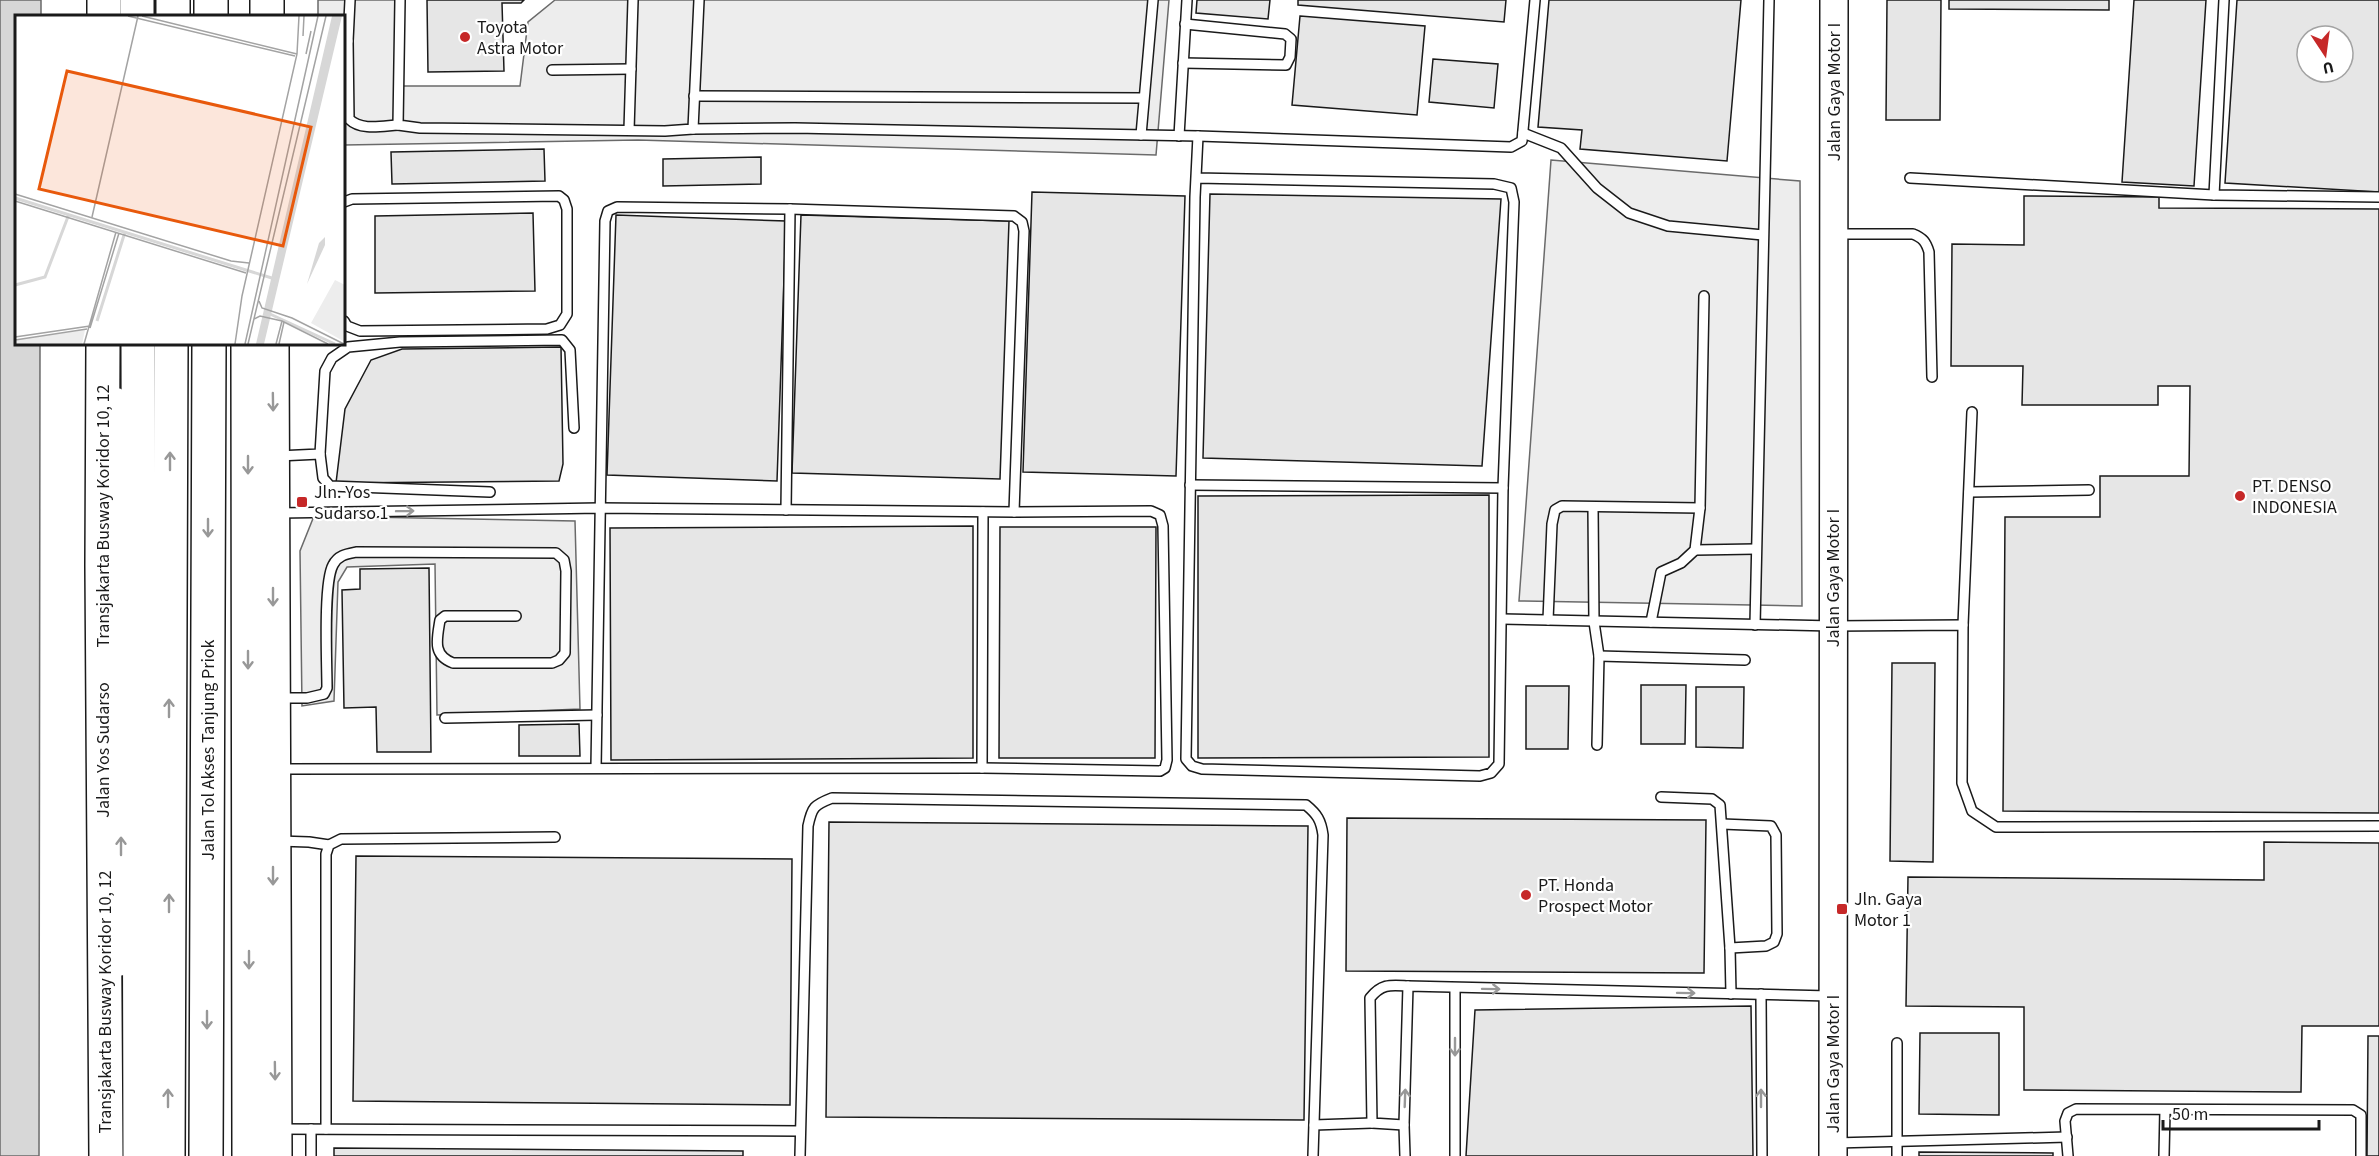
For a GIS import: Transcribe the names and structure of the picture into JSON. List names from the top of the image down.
{
  "streets": {
    "highway": ["Jalan Yos Sudarso", "Jalan Tol Akses Tanjung Priok"],
    "street": ["Jalan Gaya Motor I"],
    "lane": ["Transjakarta Busway Koridor 10, 12"]
  },
  "one_way": ["Transjakarta Busway Koridor 10, 12"],
  "places": {
    "other": ["Toyota Astra Motor", "PT. DENSO INDONESIA", "PT. Honda Prospect Motor"],
    "transit": ["Jln. Yos Sudarso 1", "Jln. Gaya Motor 1"]
  },
  "scale_bar": "50 m",
  "north": "bottom"
}
